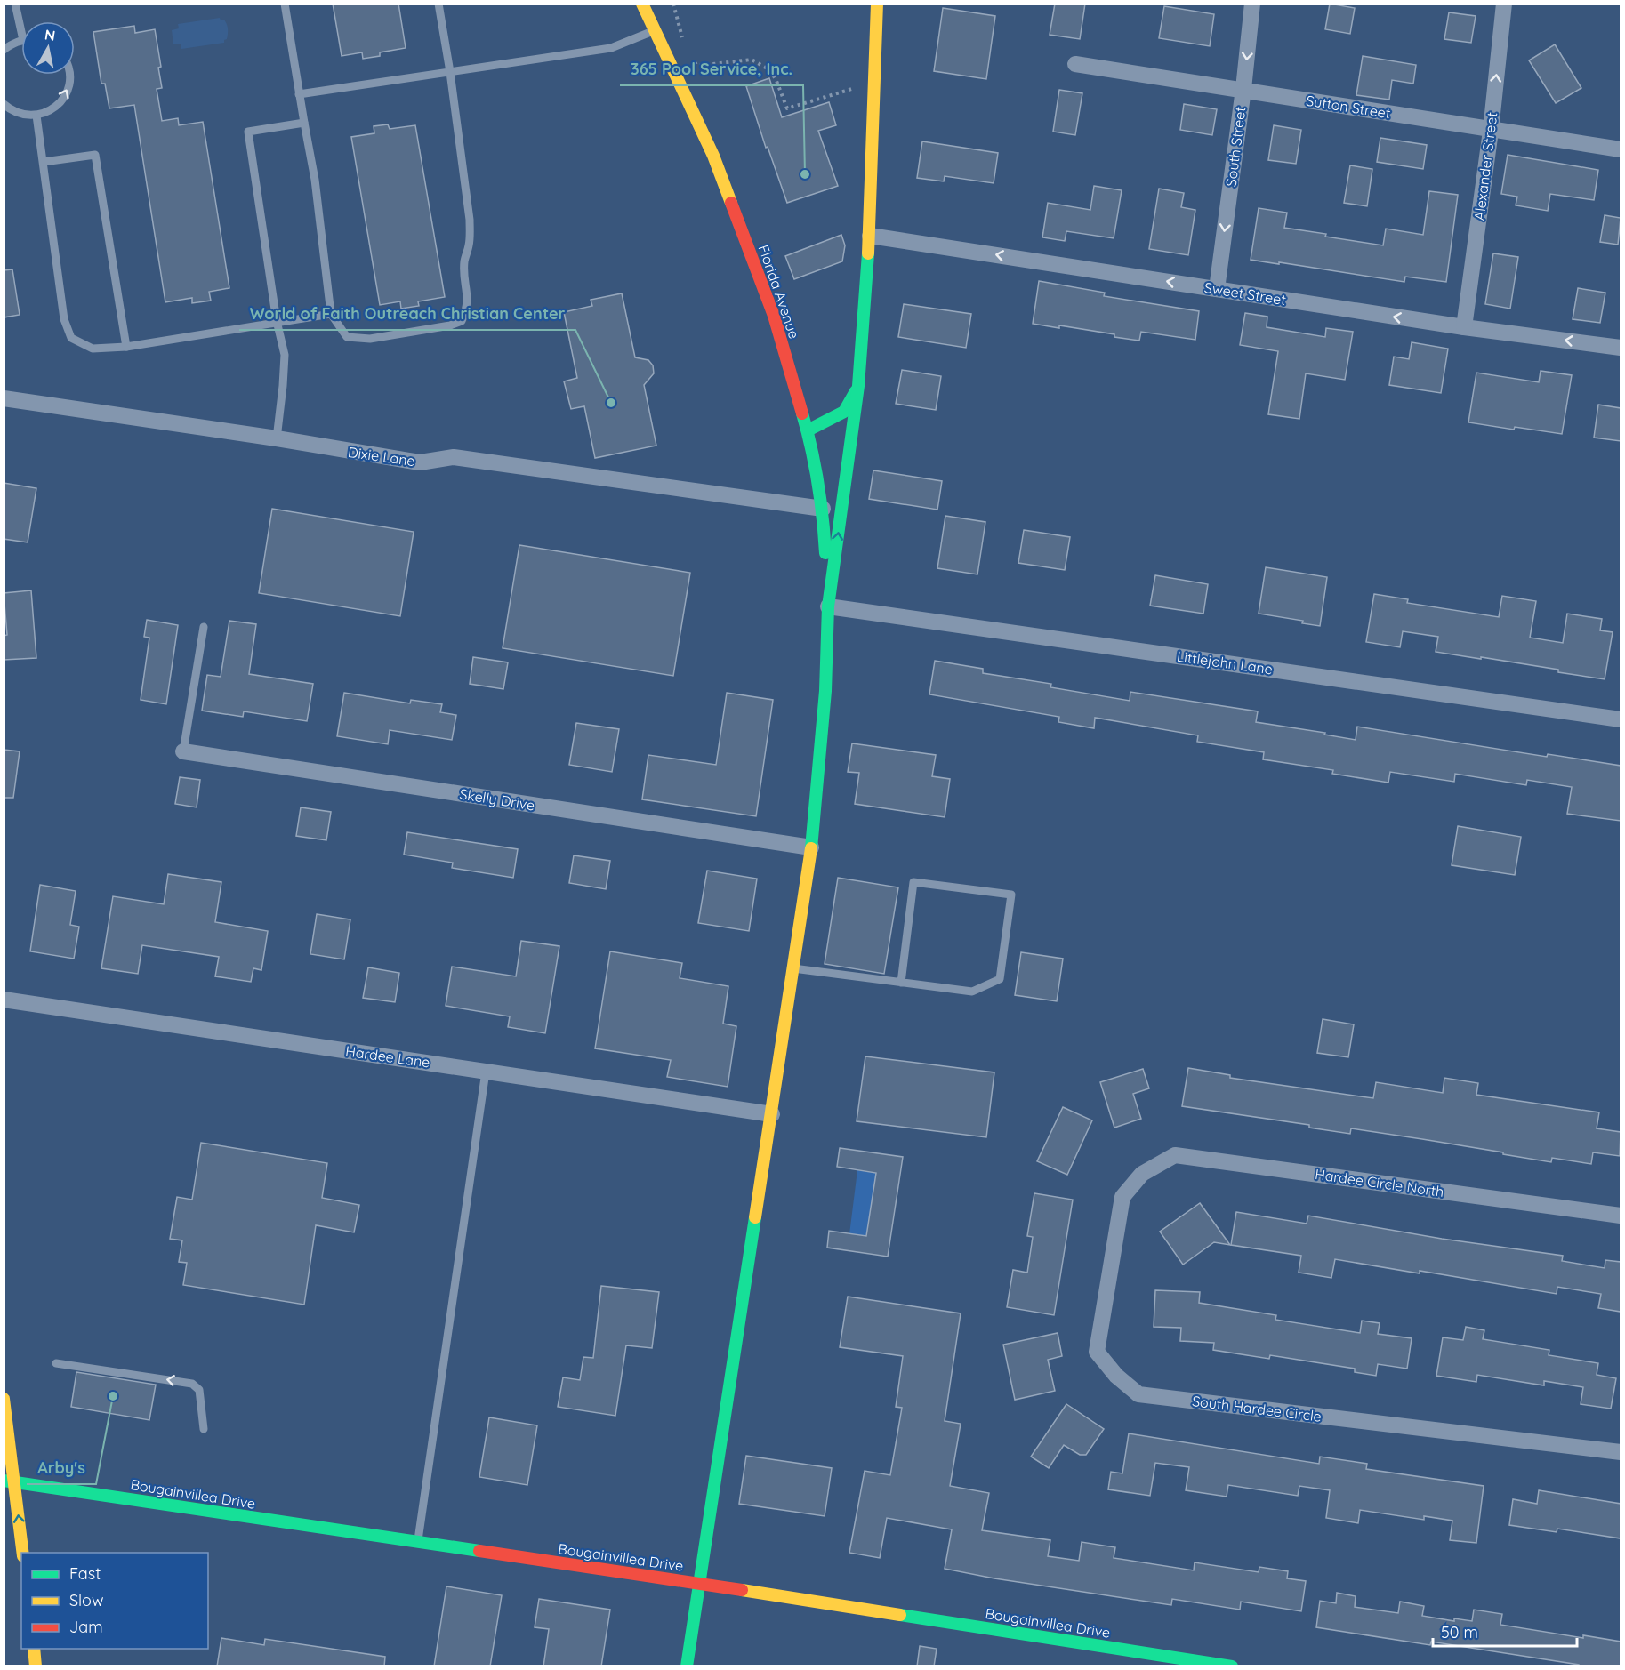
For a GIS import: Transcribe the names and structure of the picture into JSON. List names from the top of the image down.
{
  "streets": {
    "street": [
      "Sutton Street",
      "South Street",
      "Alexander Street",
      "Florida Avenue",
      "Sweet Street",
      "Dixie Lane",
      "Littlejohn Lane",
      "Skelly Drive",
      "Hardee Lane",
      "Hardee Circle North",
      "South Hardee Circle",
      "Bougainvillea Drive"
    ]
  },
  "crossings": [
    ["Sutton Street", "South Street"],
    ["Sutton Street", "Alexander Street"],
    ["South Street", "Sweet Street"],
    ["Alexander Street", "Sweet Street"],
    ["Florida Avenue", "Dixie Lane"],
    ["Florida Avenue", "Littlejohn Lane"],
    ["Hardee Circle North", "South Hardee Circle"]
  ],
  "one_way": ["South Street", "Alexander Street", "Sweet Street"],
  "places": ["365 Pool Service, Inc.", "World of Faith Outreach Christian Center", "Arby's"],
  "legend": ["Fast", "Slow", "Jam"],
  "scale_bar": "50 m",
  "north": "top"
}
